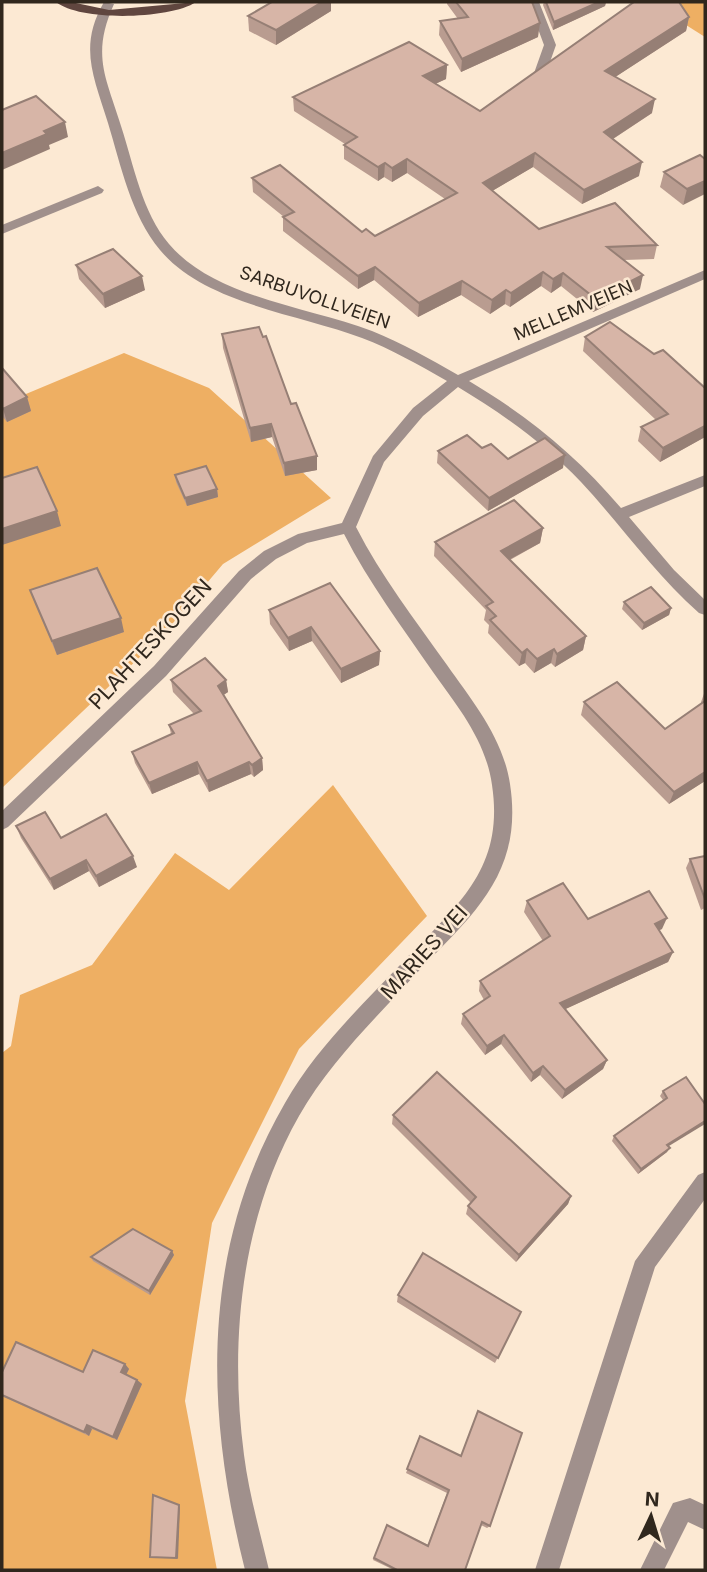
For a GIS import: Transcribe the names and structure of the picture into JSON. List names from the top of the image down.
{
  "streets": {
    "street": [
      "SARBUVOLLVEIEN",
      "MELLEMVEIEN",
      "PLAHTESKOGEN",
      "MARIES VEI"
    ]
  },
  "crossings": [
    ["SARBUVOLLVEIEN", "MELLEMVEIEN"],
    ["PLAHTESKOGEN", "MARIES VEI"]
  ],
  "north": "top"
}
